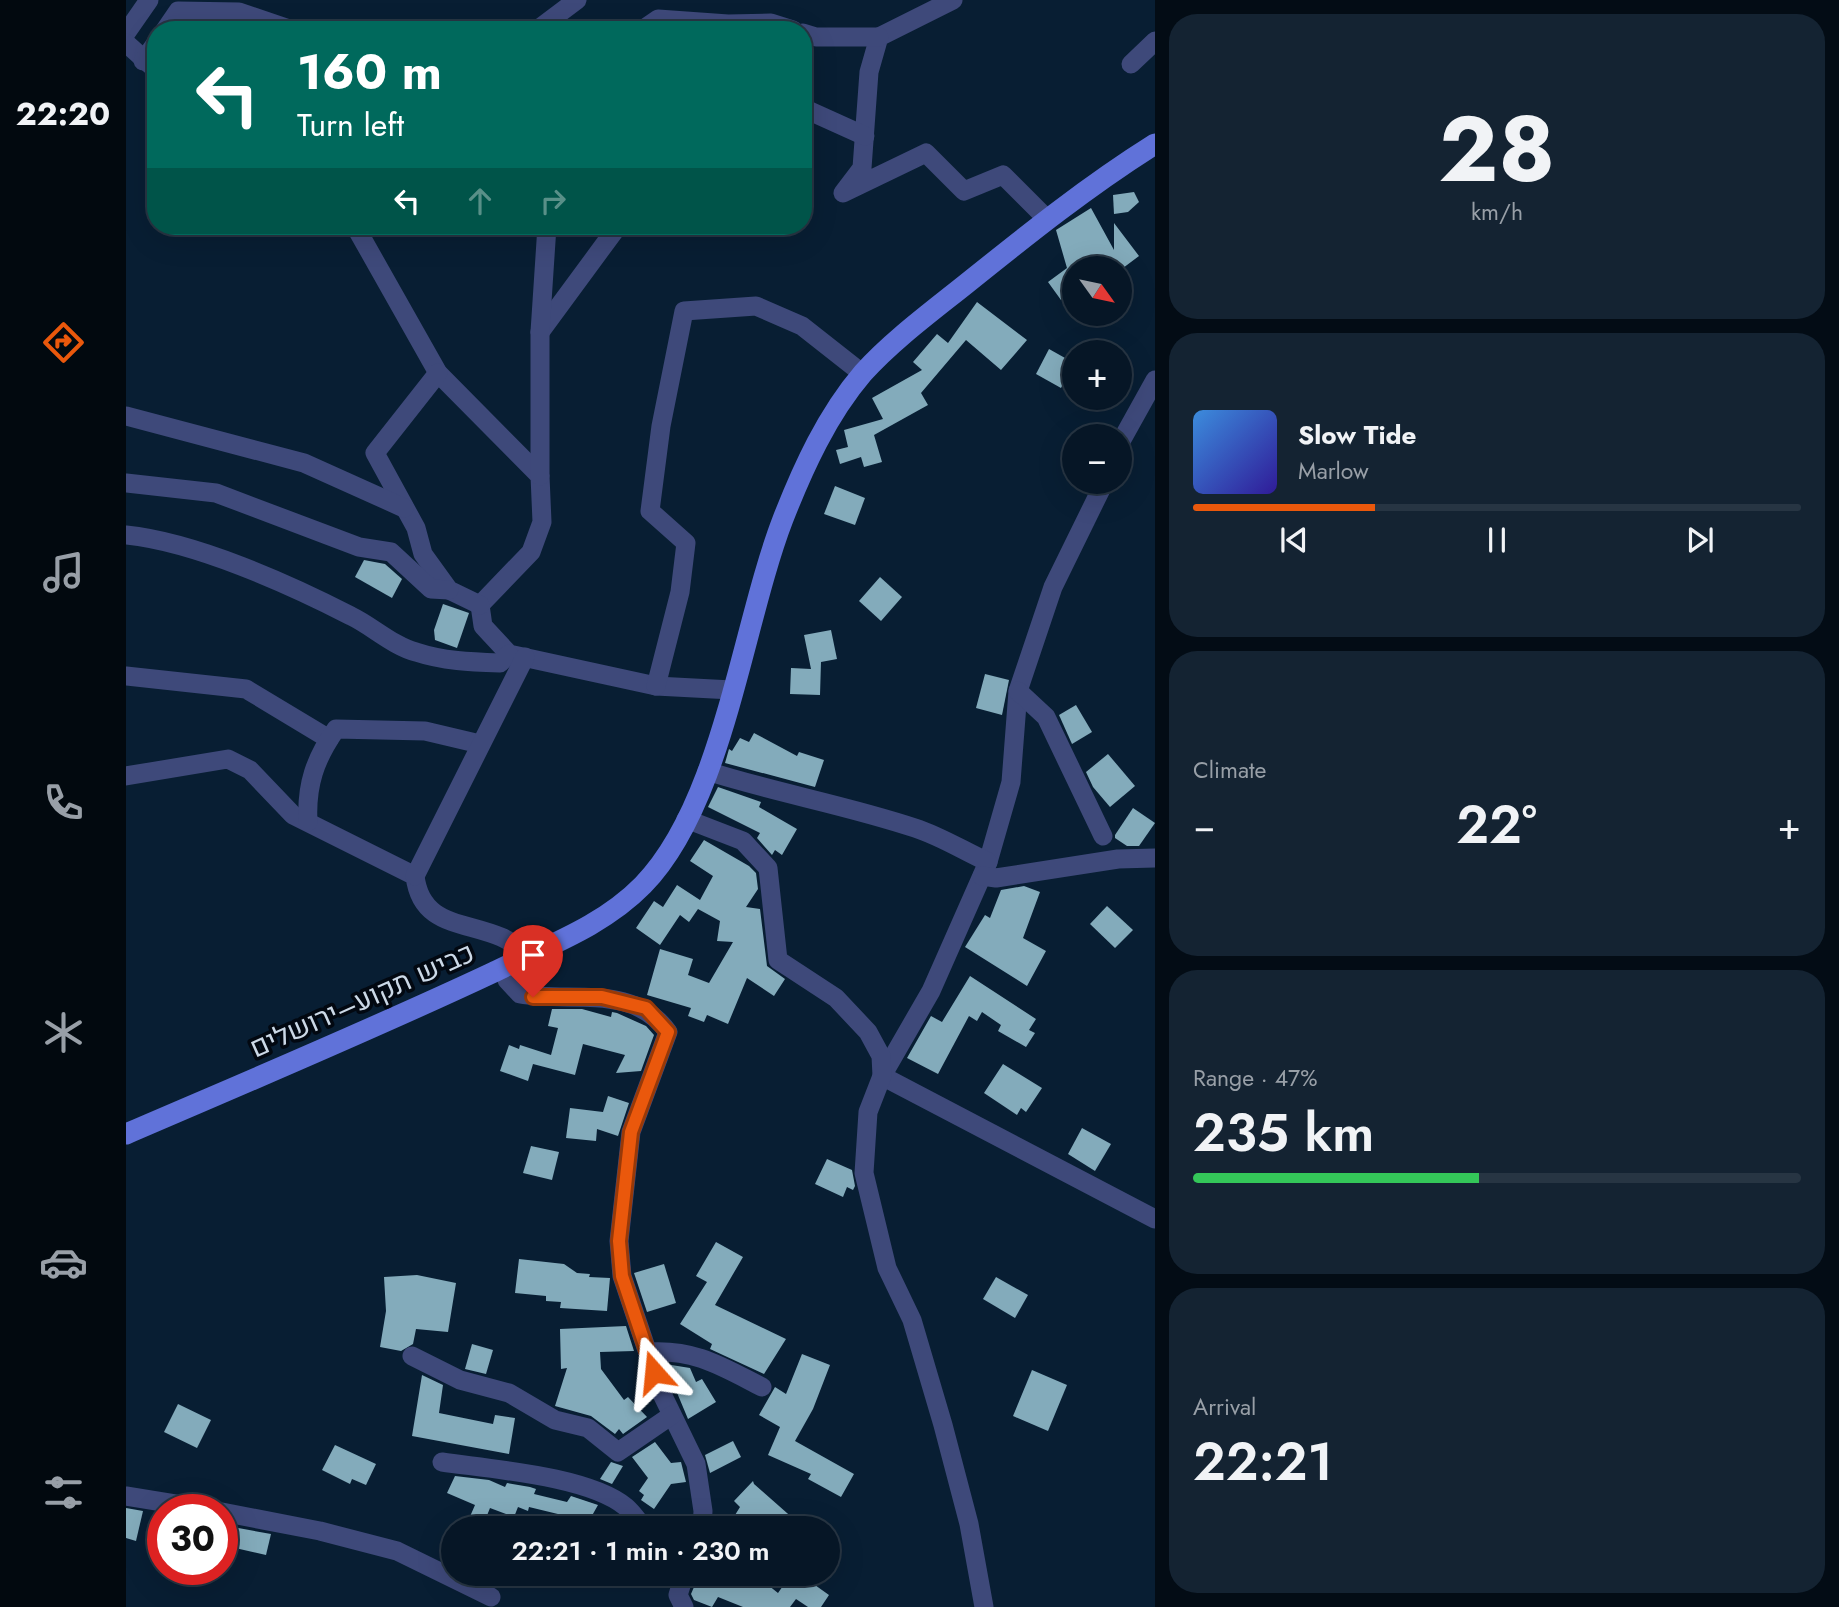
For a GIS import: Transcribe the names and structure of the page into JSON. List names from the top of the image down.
{
  "streets": {
    "main road": ["כביש תקוע–ירושלים"]
  },
  "north": "bottom right",
  "page": {
    "tabs": "22:20",
    "tile": [
      ["28", "km/h"],
      "Climate",
      ["Range · 47%", "235 km"],
      ["Arrival", "22:21"]
    ],
    "turn": ["160 m", "Turn left"],
    "map_buttons": ["+", "−"],
    "song": ["Slow Tide", "Marlow"],
    "heat": ["−", "22°", "+"],
    "limit": "30",
    "trip": "22:21 · 1 min · 230 m"
  }
}
